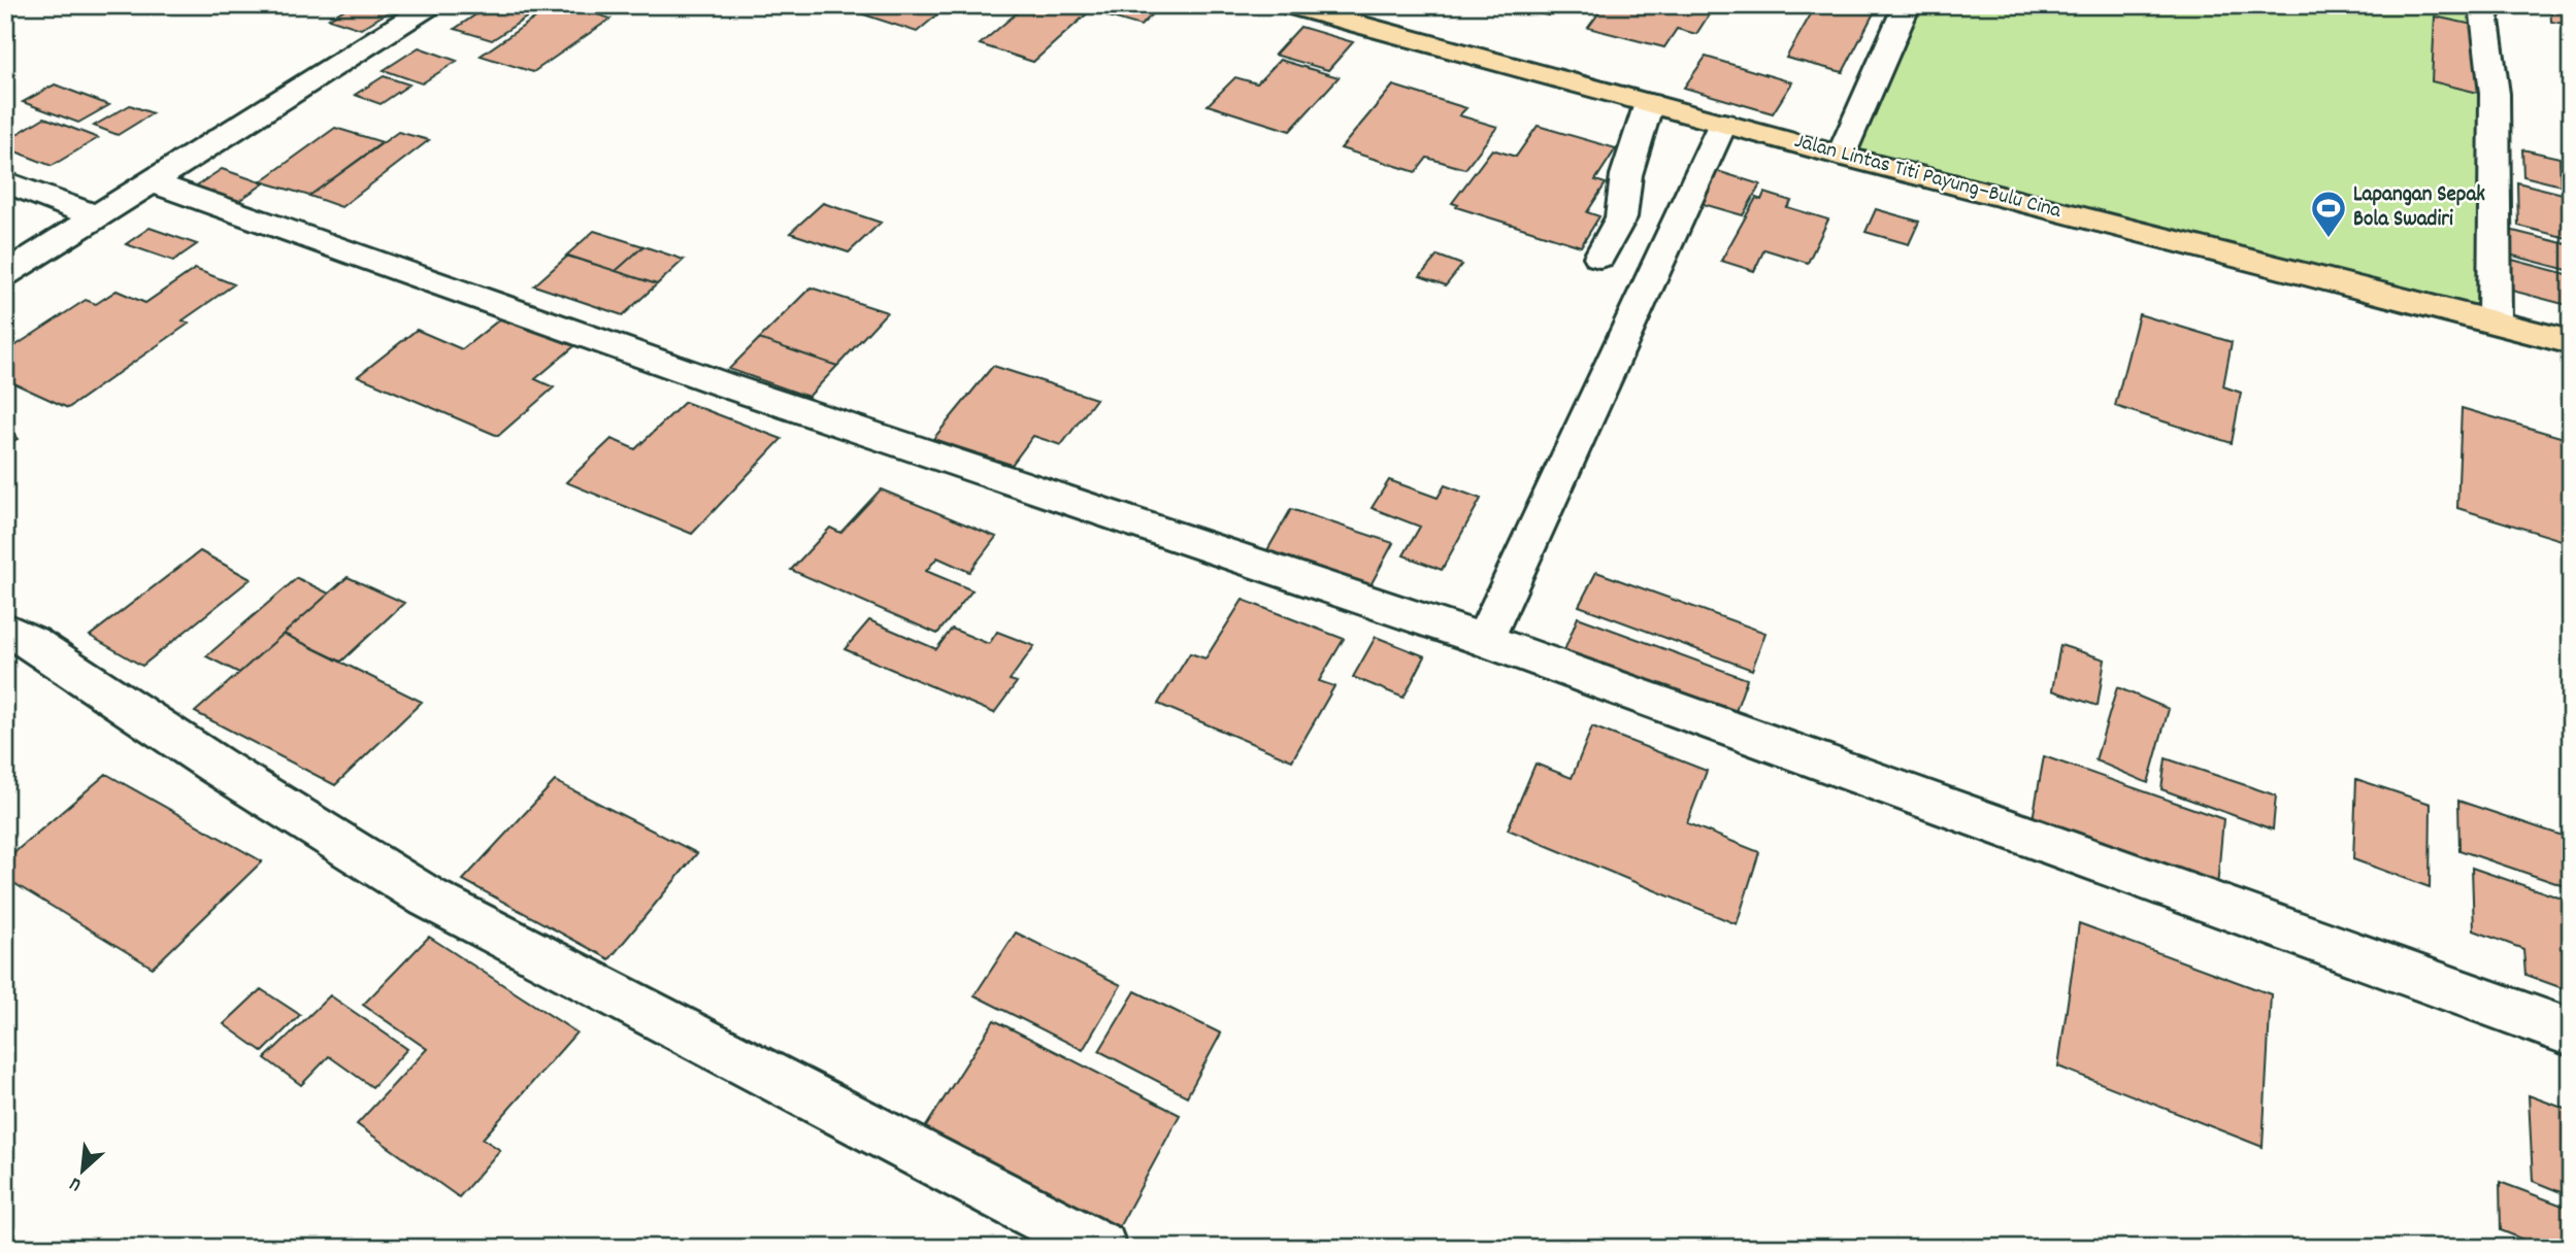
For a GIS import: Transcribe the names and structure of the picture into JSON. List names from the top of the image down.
{
  "streets": {
    "main road": ["Jalan Lintas Titi Payung–Bulu Cina"]
  },
  "places": {
    "sports": ["Lapangan Sepak Bola Swadiri"]
  },
  "north": "bottom left"
}
